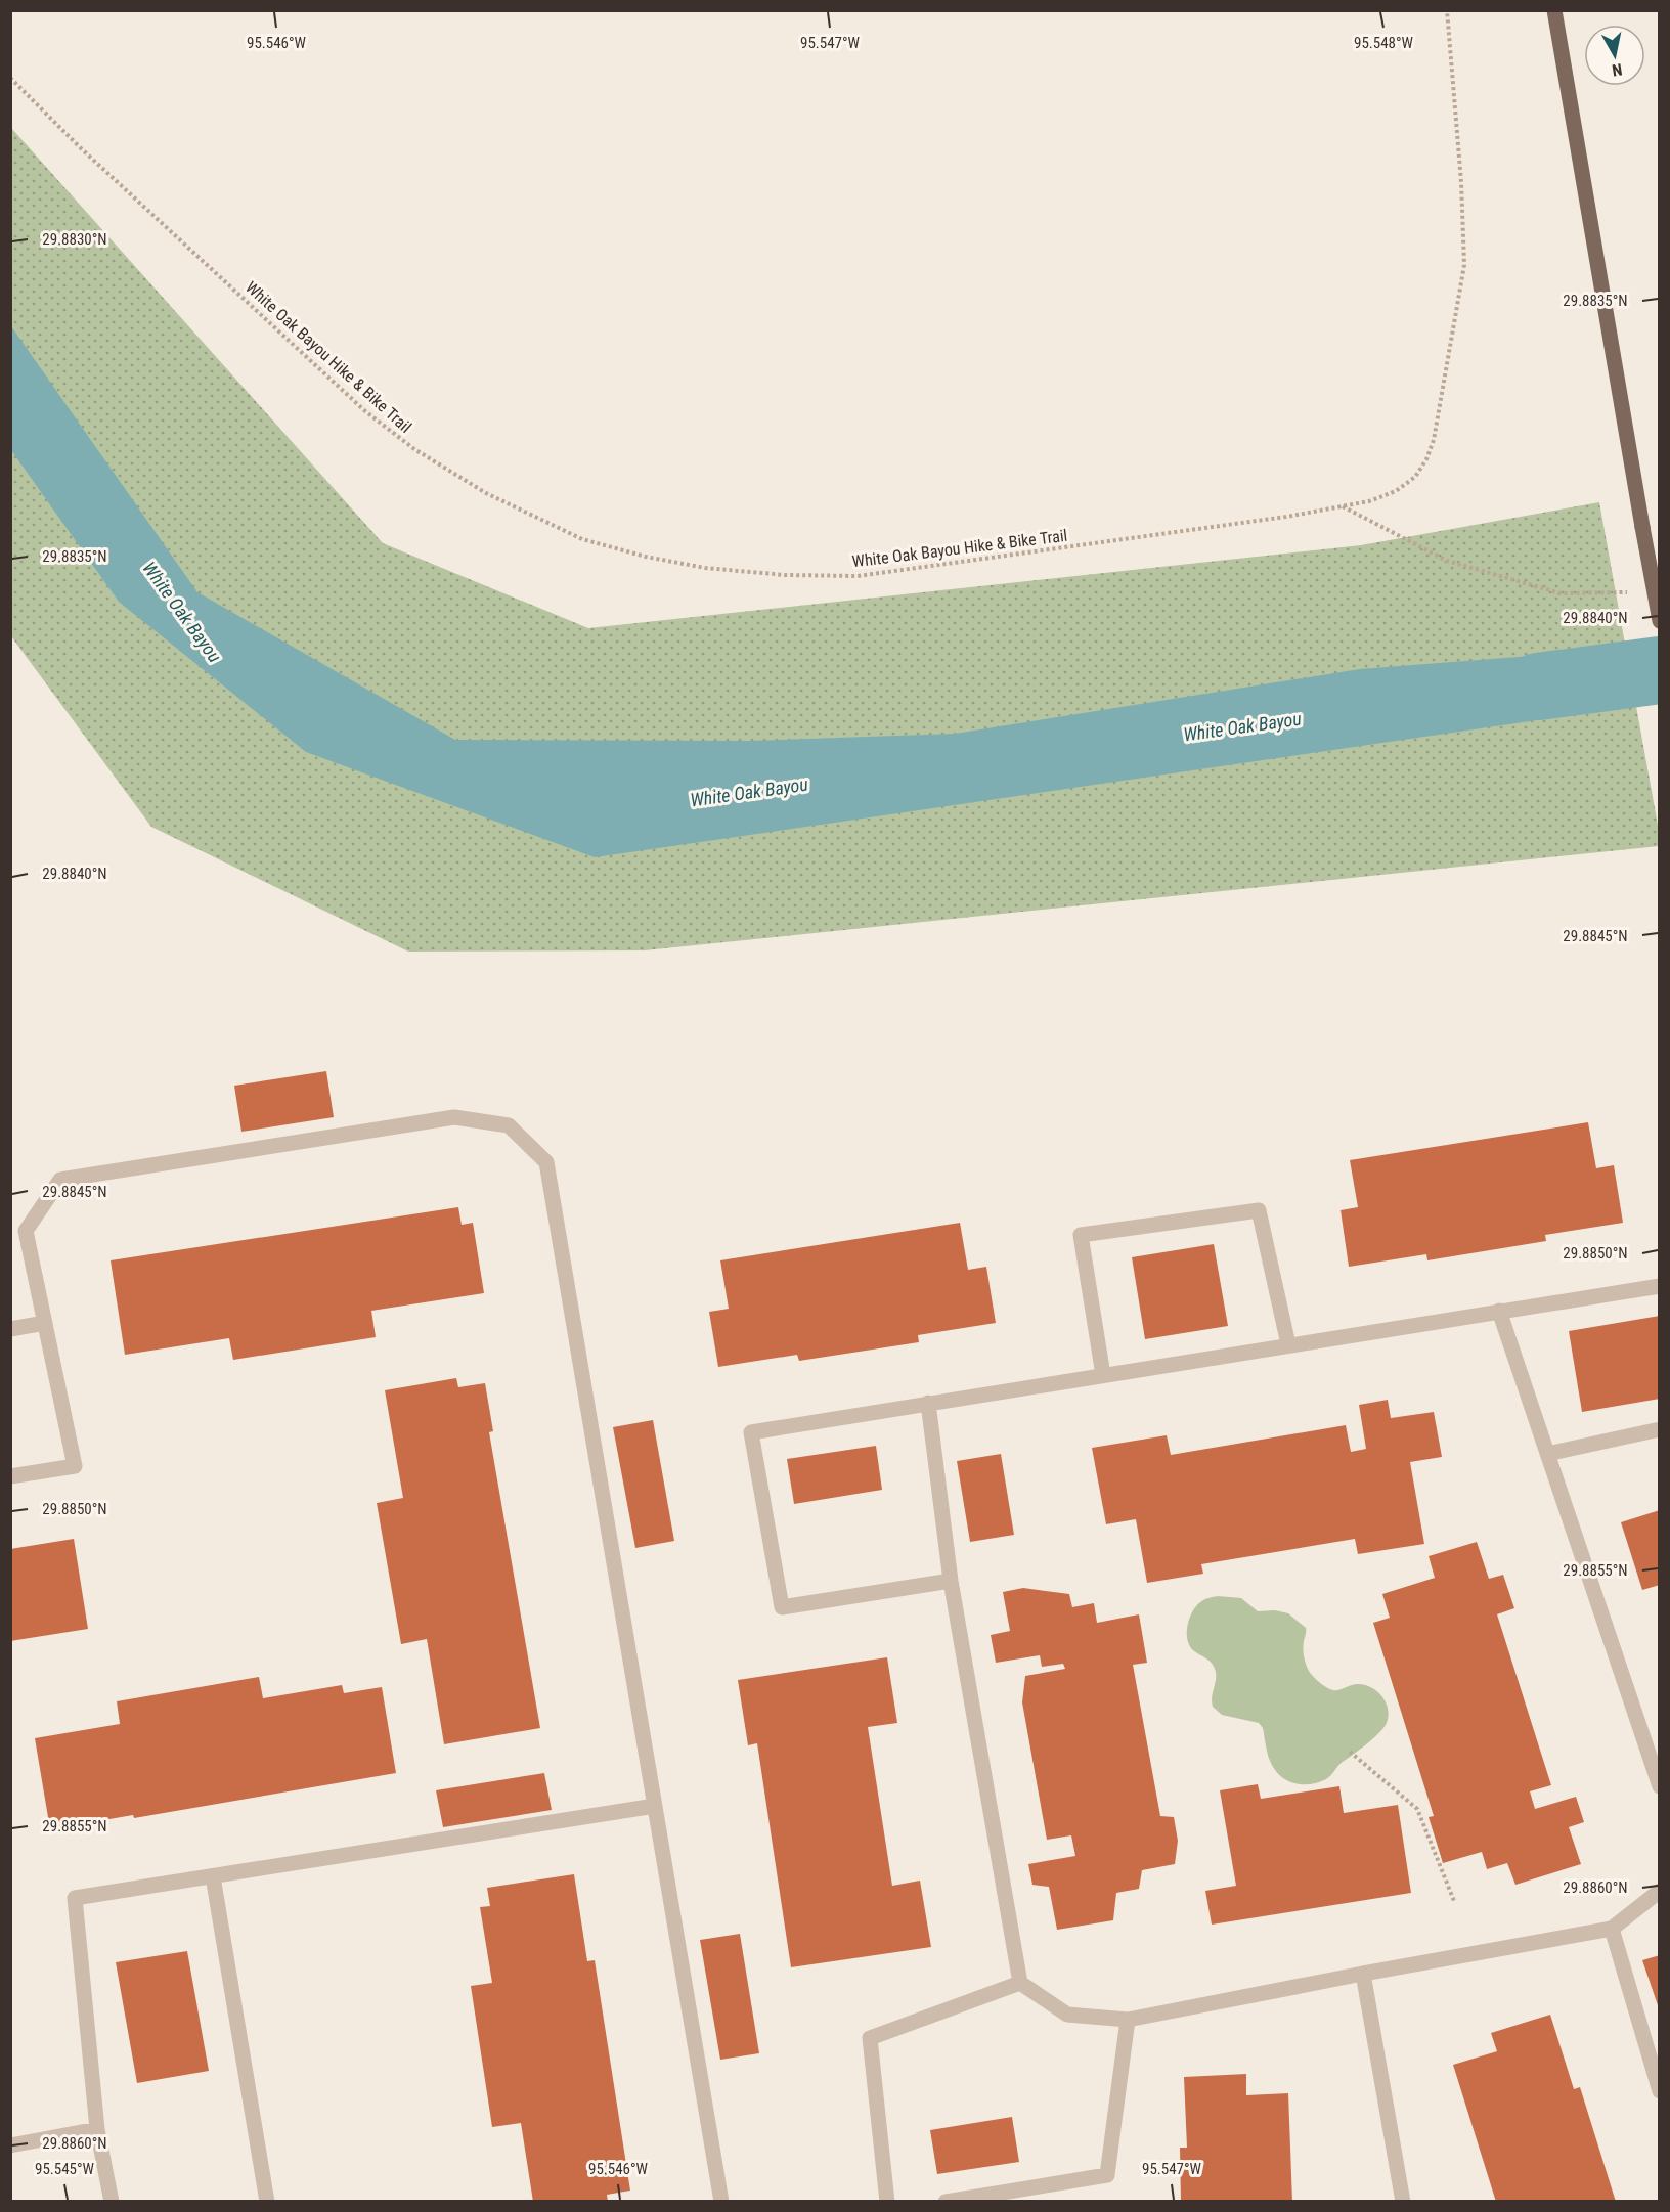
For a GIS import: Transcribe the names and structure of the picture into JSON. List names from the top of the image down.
{
  "streets": {
    "path": ["White Oak Bayou Hike & Bike Trail"]
  },
  "water": ["White Oak Bayou"],
  "north": "bottom",
  "coordinates": [
    "95.548°W",
    "95.546°W",
    "95.547°W",
    "29.8830°N",
    "29.8835°N",
    "29.8840°N",
    "29.8845°N",
    "29.8850°N",
    "29.8855°N",
    "29.8860°N",
    "95.545°W"
  ]
}
